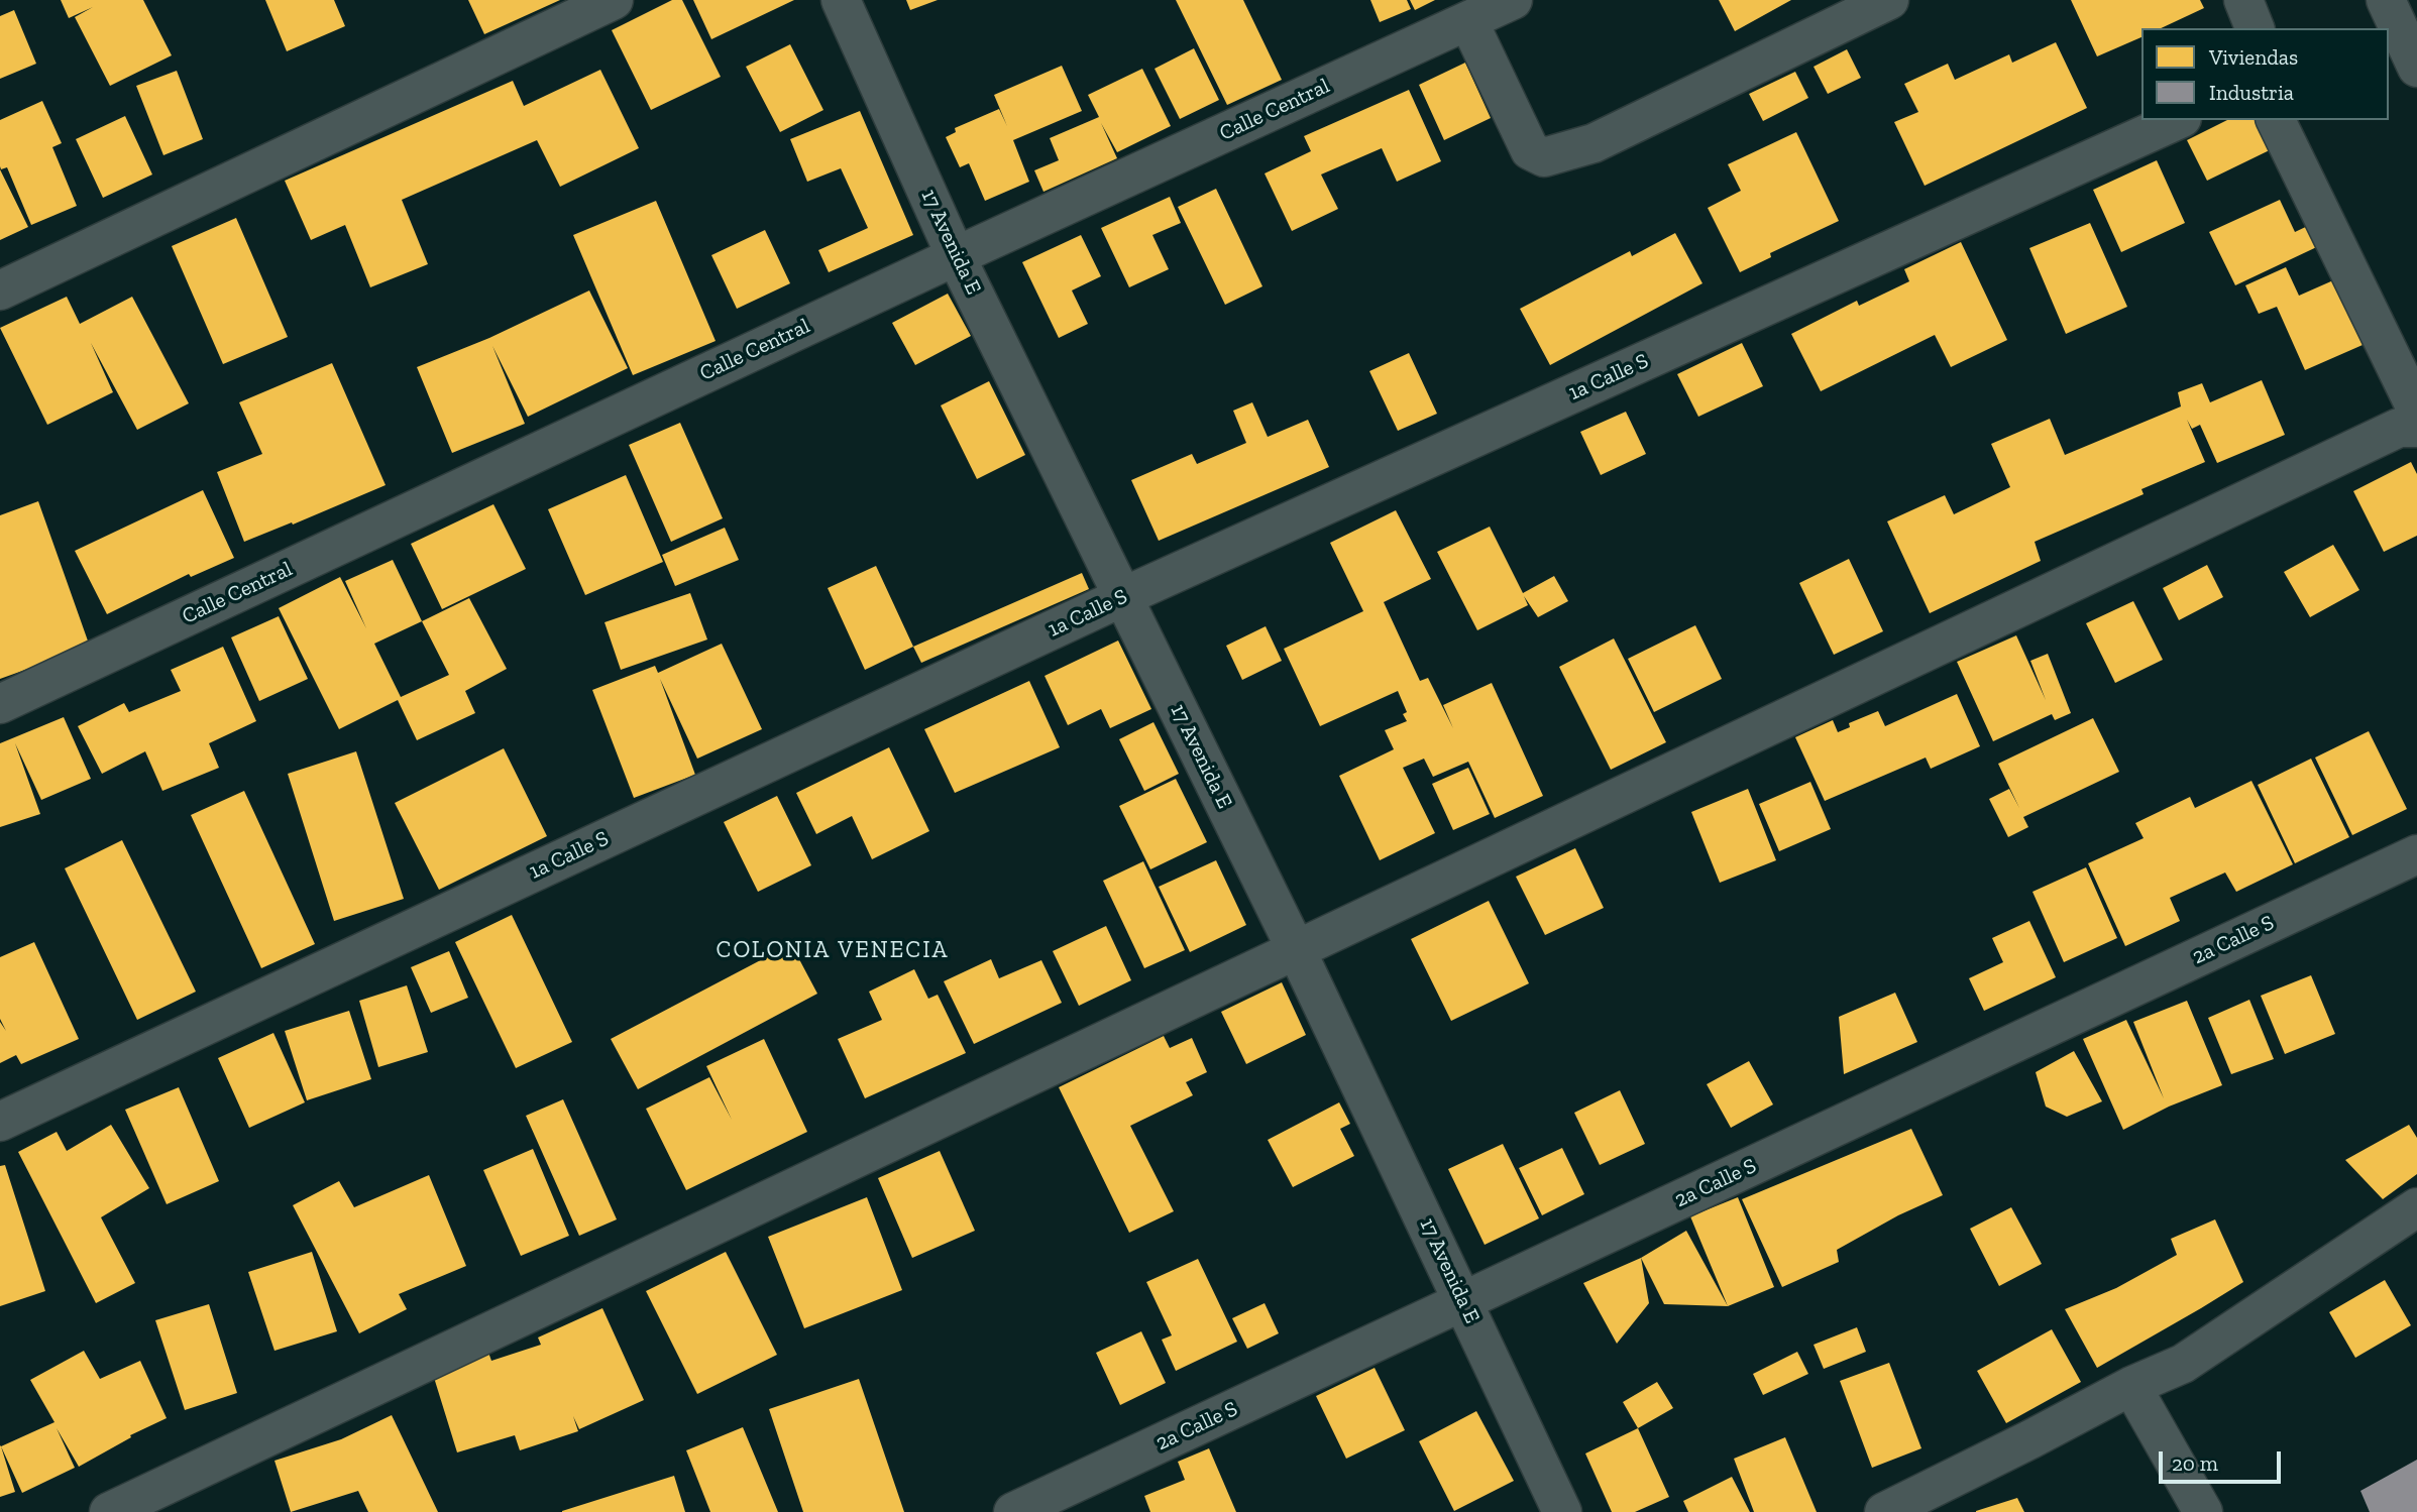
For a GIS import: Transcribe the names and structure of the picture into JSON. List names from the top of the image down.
{
  "streets": {
    "street": [
      "Calle Central",
      "17 Avenida E",
      "1a Calle S",
      "2a Calle S"
    ]
  },
  "crossings": [
    ["Calle Central", "17 Avenida E"],
    ["17 Avenida E", "1a Calle S"],
    ["17 Avenida E", "2a Calle S"]
  ],
  "districts": ["COLONIA VENECIA"],
  "legend": ["Viviendas", "Industria"],
  "scale_bar": "20 m"
}
